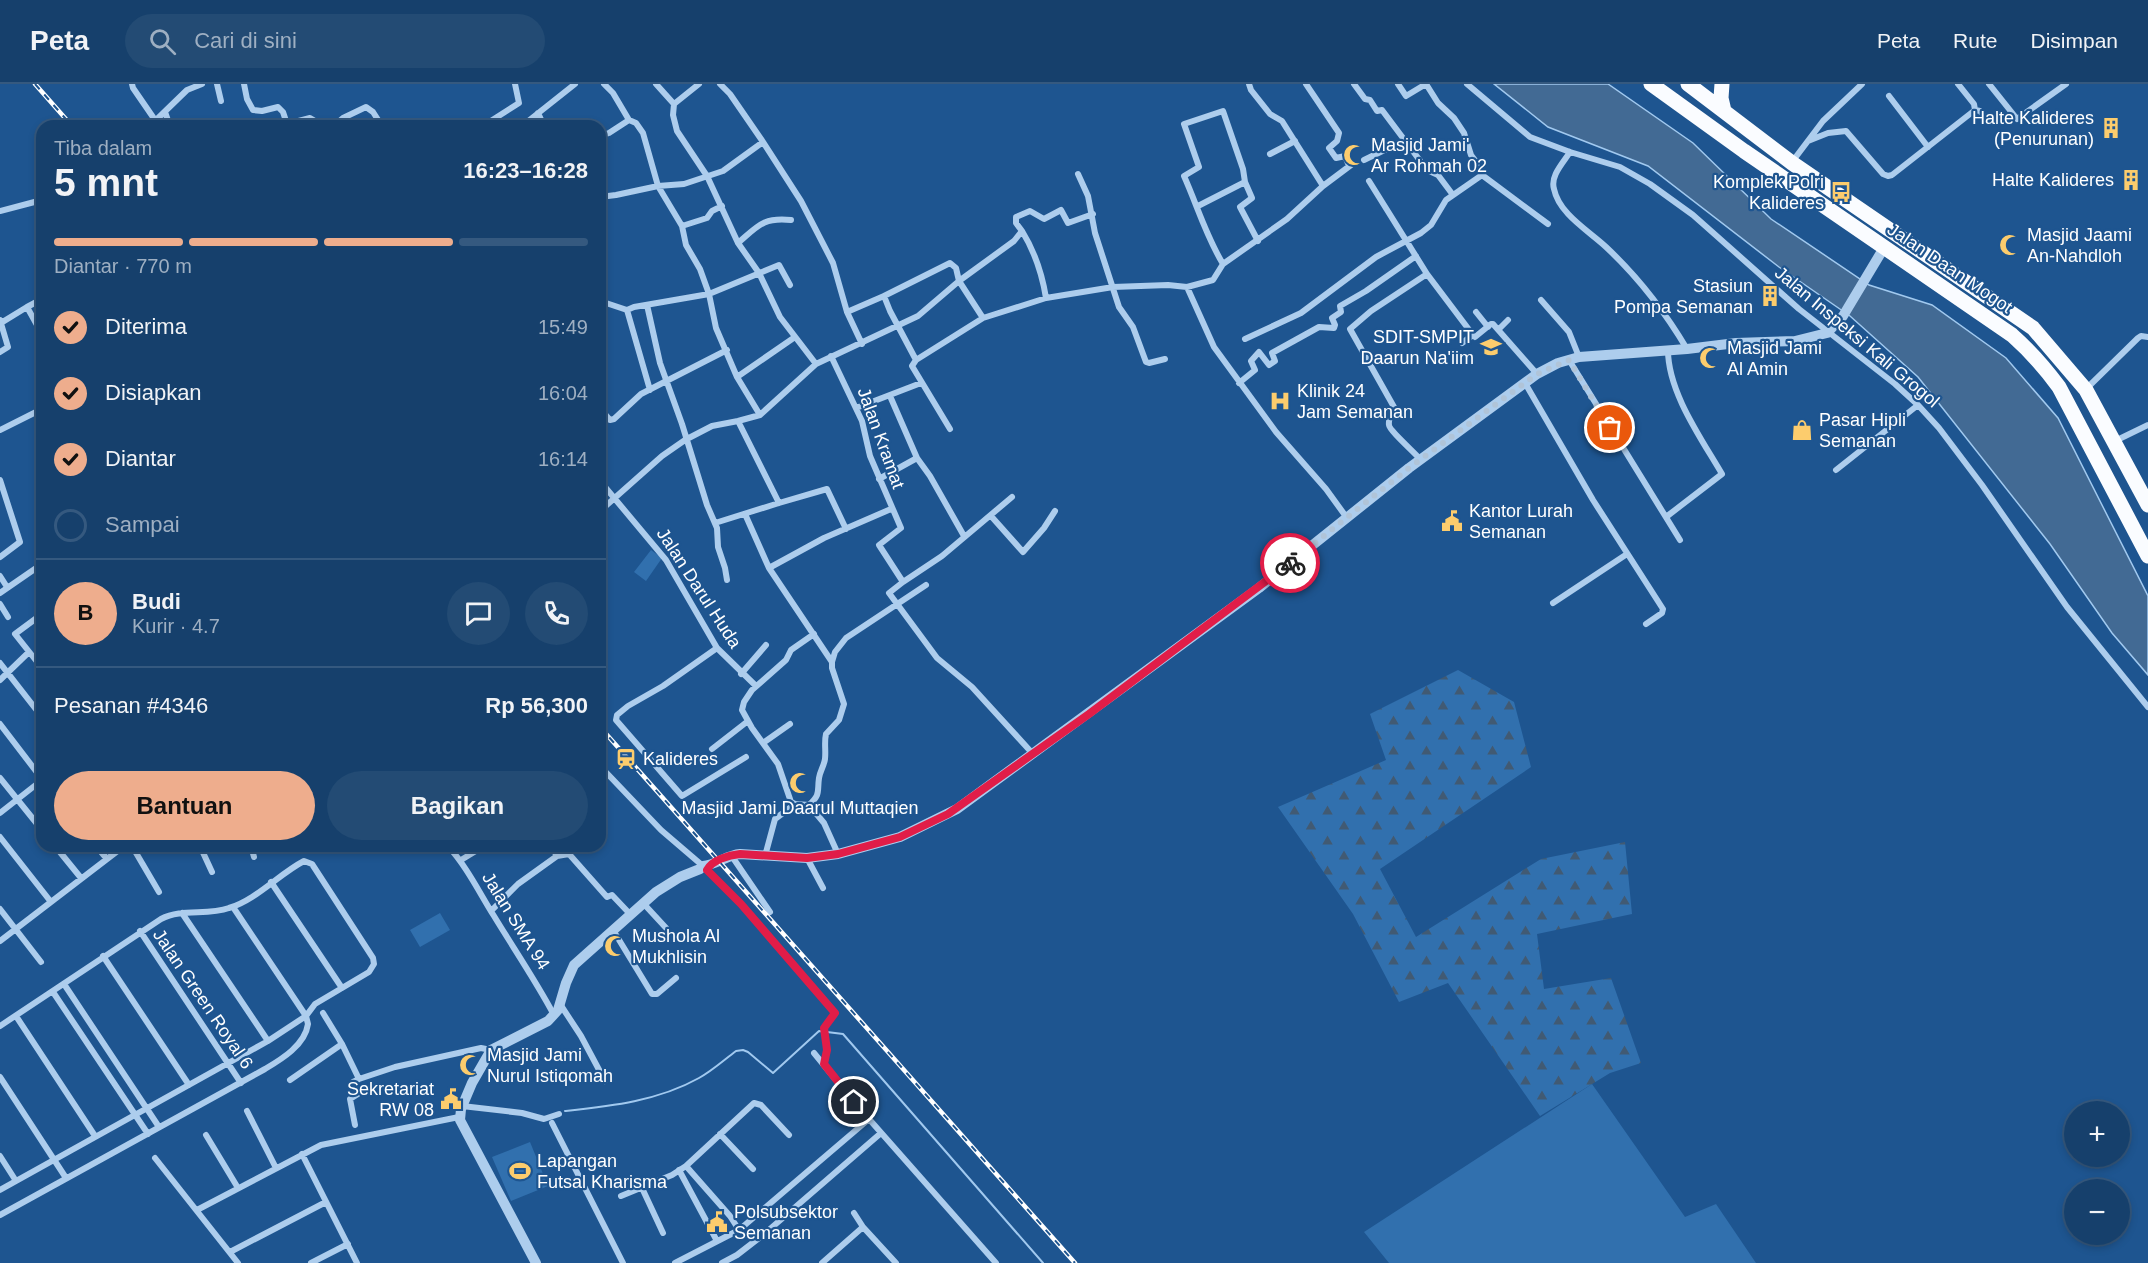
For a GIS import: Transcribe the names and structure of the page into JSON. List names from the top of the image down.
{
  "streets": {
    "highway": ["Jalan Daan Mogot"],
    "street": [
      "Jalan Inspeksi Kali Grogol",
      "Jalan Kramat",
      "Jalan Darul Huda",
      "Jalan SMA 94",
      "Jalan Green Royal 6"
    ]
  },
  "places": {
    "building": ["Halte Kalideres (Penurunan)", "Halte Kalideres", "Stasiun Pompa Semanan"],
    "mosque": [
      "Masjid Jami' Ar Rohmah 02",
      "Masjid Jaami An-Nahdloh",
      "Masjid Jami Al Amin",
      "Masjid Jami Daarul Muttaqien",
      "Mushola Al Mukhlisin",
      "Masjid Jami Nurul Istiqomah"
    ],
    "bus stop": ["Komplek Polri Kalideres"],
    "school or university": ["SDIT-SMPIT Daarun Na'iim"],
    "hospital": ["Klinik 24 Jam Semanan"],
    "shop": ["Pasar Hipli Semanan"],
    "public building": ["Kantor Lurah Semanan", "Sekretariat RW 08", "Polsubsektor Semanan"],
    "station": ["Kalideres"],
    "sports": ["Lapangan Futsal Kharisma"]
  },
  "page": {
    "header": "Peta",
    "search": "Cari di sini",
    "nav": ["Peta", "Rute", "Disimpan"],
    "heading": ["5 mnt", "Tiba dalam", "16:23–16:28"],
    "panel": [
      "Budi",
      "Kurir · 4.7",
      "Pesanan #4346",
      "Rp 56,300"
    ],
    "bar": "Diantar · 770 m",
    "list": [
      ["Diterima", "15:49"],
      ["Disiapkan", "16:04"],
      ["Diantar", "16:14"],
      "Sampai"
    ],
    "round": "B",
    "buttons": ["Bantuan", "Bagikan"],
    "map_buttons": ["+", "−"]
  }
}
